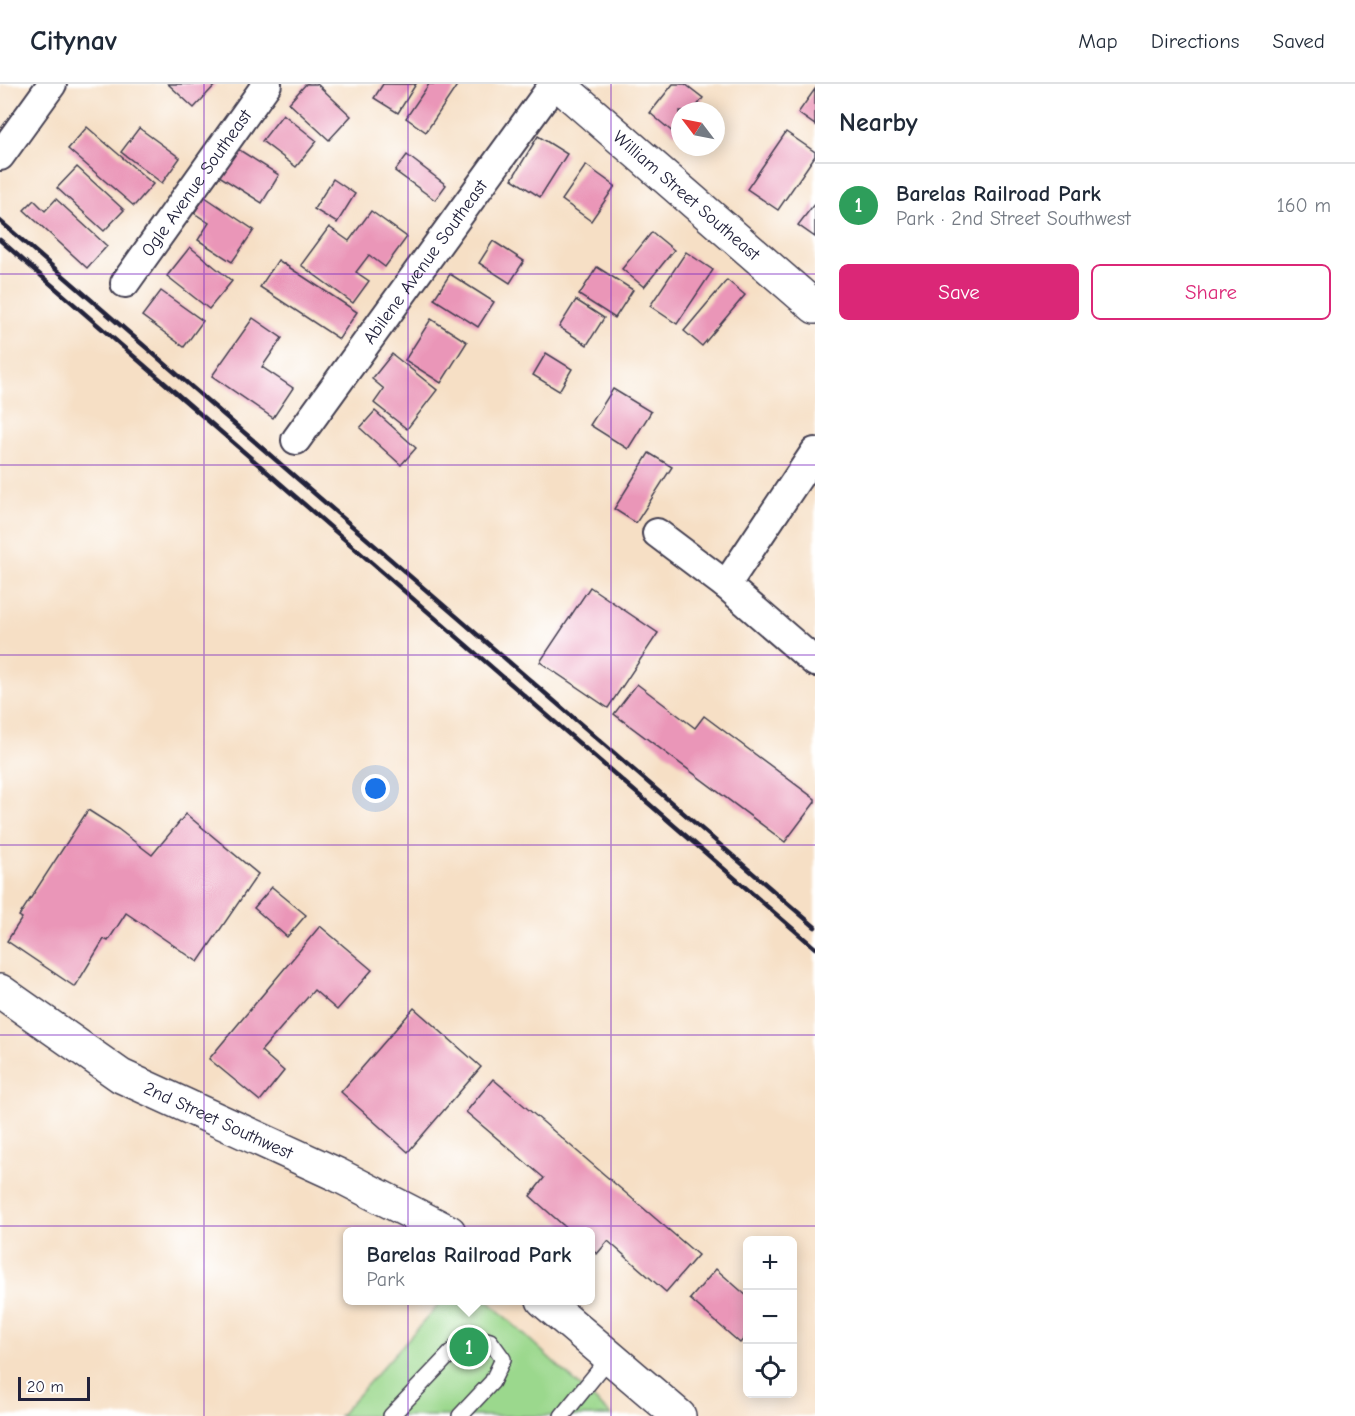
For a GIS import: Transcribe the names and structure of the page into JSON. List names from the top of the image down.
{
  "streets": {
    "main road": ["William Street Southeast", "2nd Street Southwest"],
    "street": ["Ogle Avenue Southeast", "Abilene Avenue Southeast"]
  },
  "crossings": [
    ["William Street Southeast", "Abilene Avenue Southeast"]
  ],
  "scale_bar": "20 m",
  "north": "top left",
  "page": {
    "header": "Citynav",
    "nav": ["Map", "Directions", "Saved"],
    "heading": "Nearby",
    "list": [
      {
        "mark": "1",
        "name": "Barelas Railroad Park",
        "note": "Park · 2nd Street Southwest",
        "value": "160 m"
      }
    ],
    "buttons": ["Save", "Share"],
    "popup": ["Barelas Railroad Park", "Park"],
    "map_buttons": ["+", "−"],
    "pins": "1",
    "scale": "20 m"
  }
}
